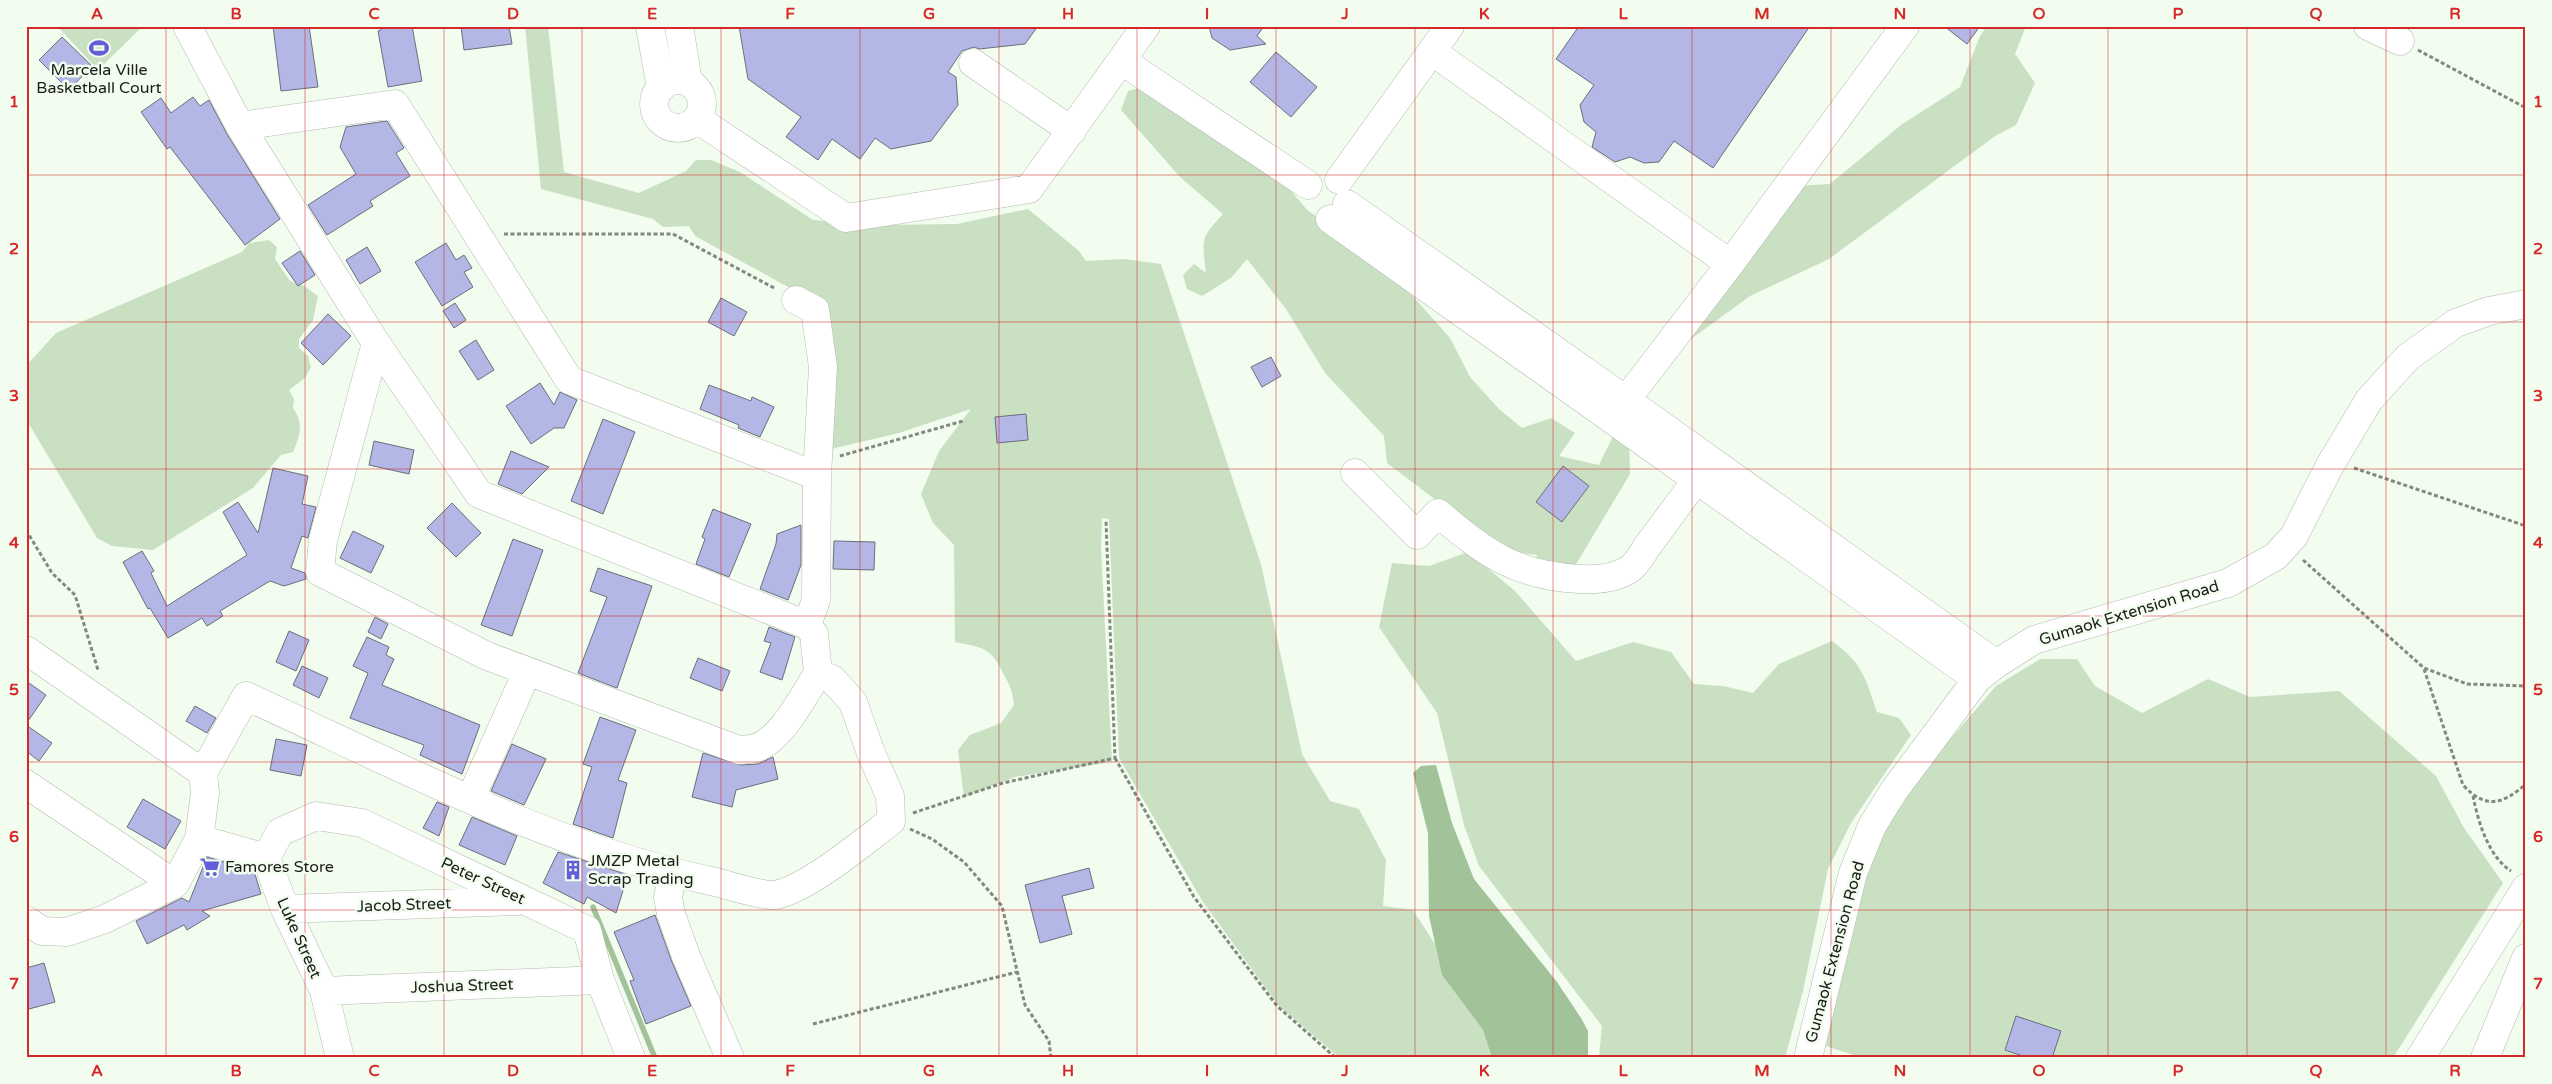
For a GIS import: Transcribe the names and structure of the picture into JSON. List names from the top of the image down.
{
  "streets": {
    "street": [
      "Gumaok Extension Road",
      "Peter Street",
      "Jacob Street",
      "Luke Street",
      "Joshua Street"
    ]
  },
  "crossings": [
    ["Peter Street", "Jacob Street"],
    ["Peter Street", "Luke Street"],
    ["Peter Street", "Joshua Street"],
    ["Jacob Street", "Luke Street"],
    ["Luke Street", "Joshua Street"]
  ],
  "places": {
    "sports": ["Marcela Ville Basketball Court"],
    "supermarket": ["Famores Store"],
    "building": ["JMZP Metal Scrap Trading"]
  },
  "grid": {
    "columns": [
      "A",
      "B",
      "C",
      "D",
      "E",
      "F",
      "G",
      "H",
      "I",
      "J",
      "K",
      "L",
      "M",
      "N",
      "O",
      "P",
      "Q",
      "R"
    ],
    "rows": [
      "1",
      "2",
      "3",
      "4",
      "5",
      "6",
      "7"
    ]
  }
}
